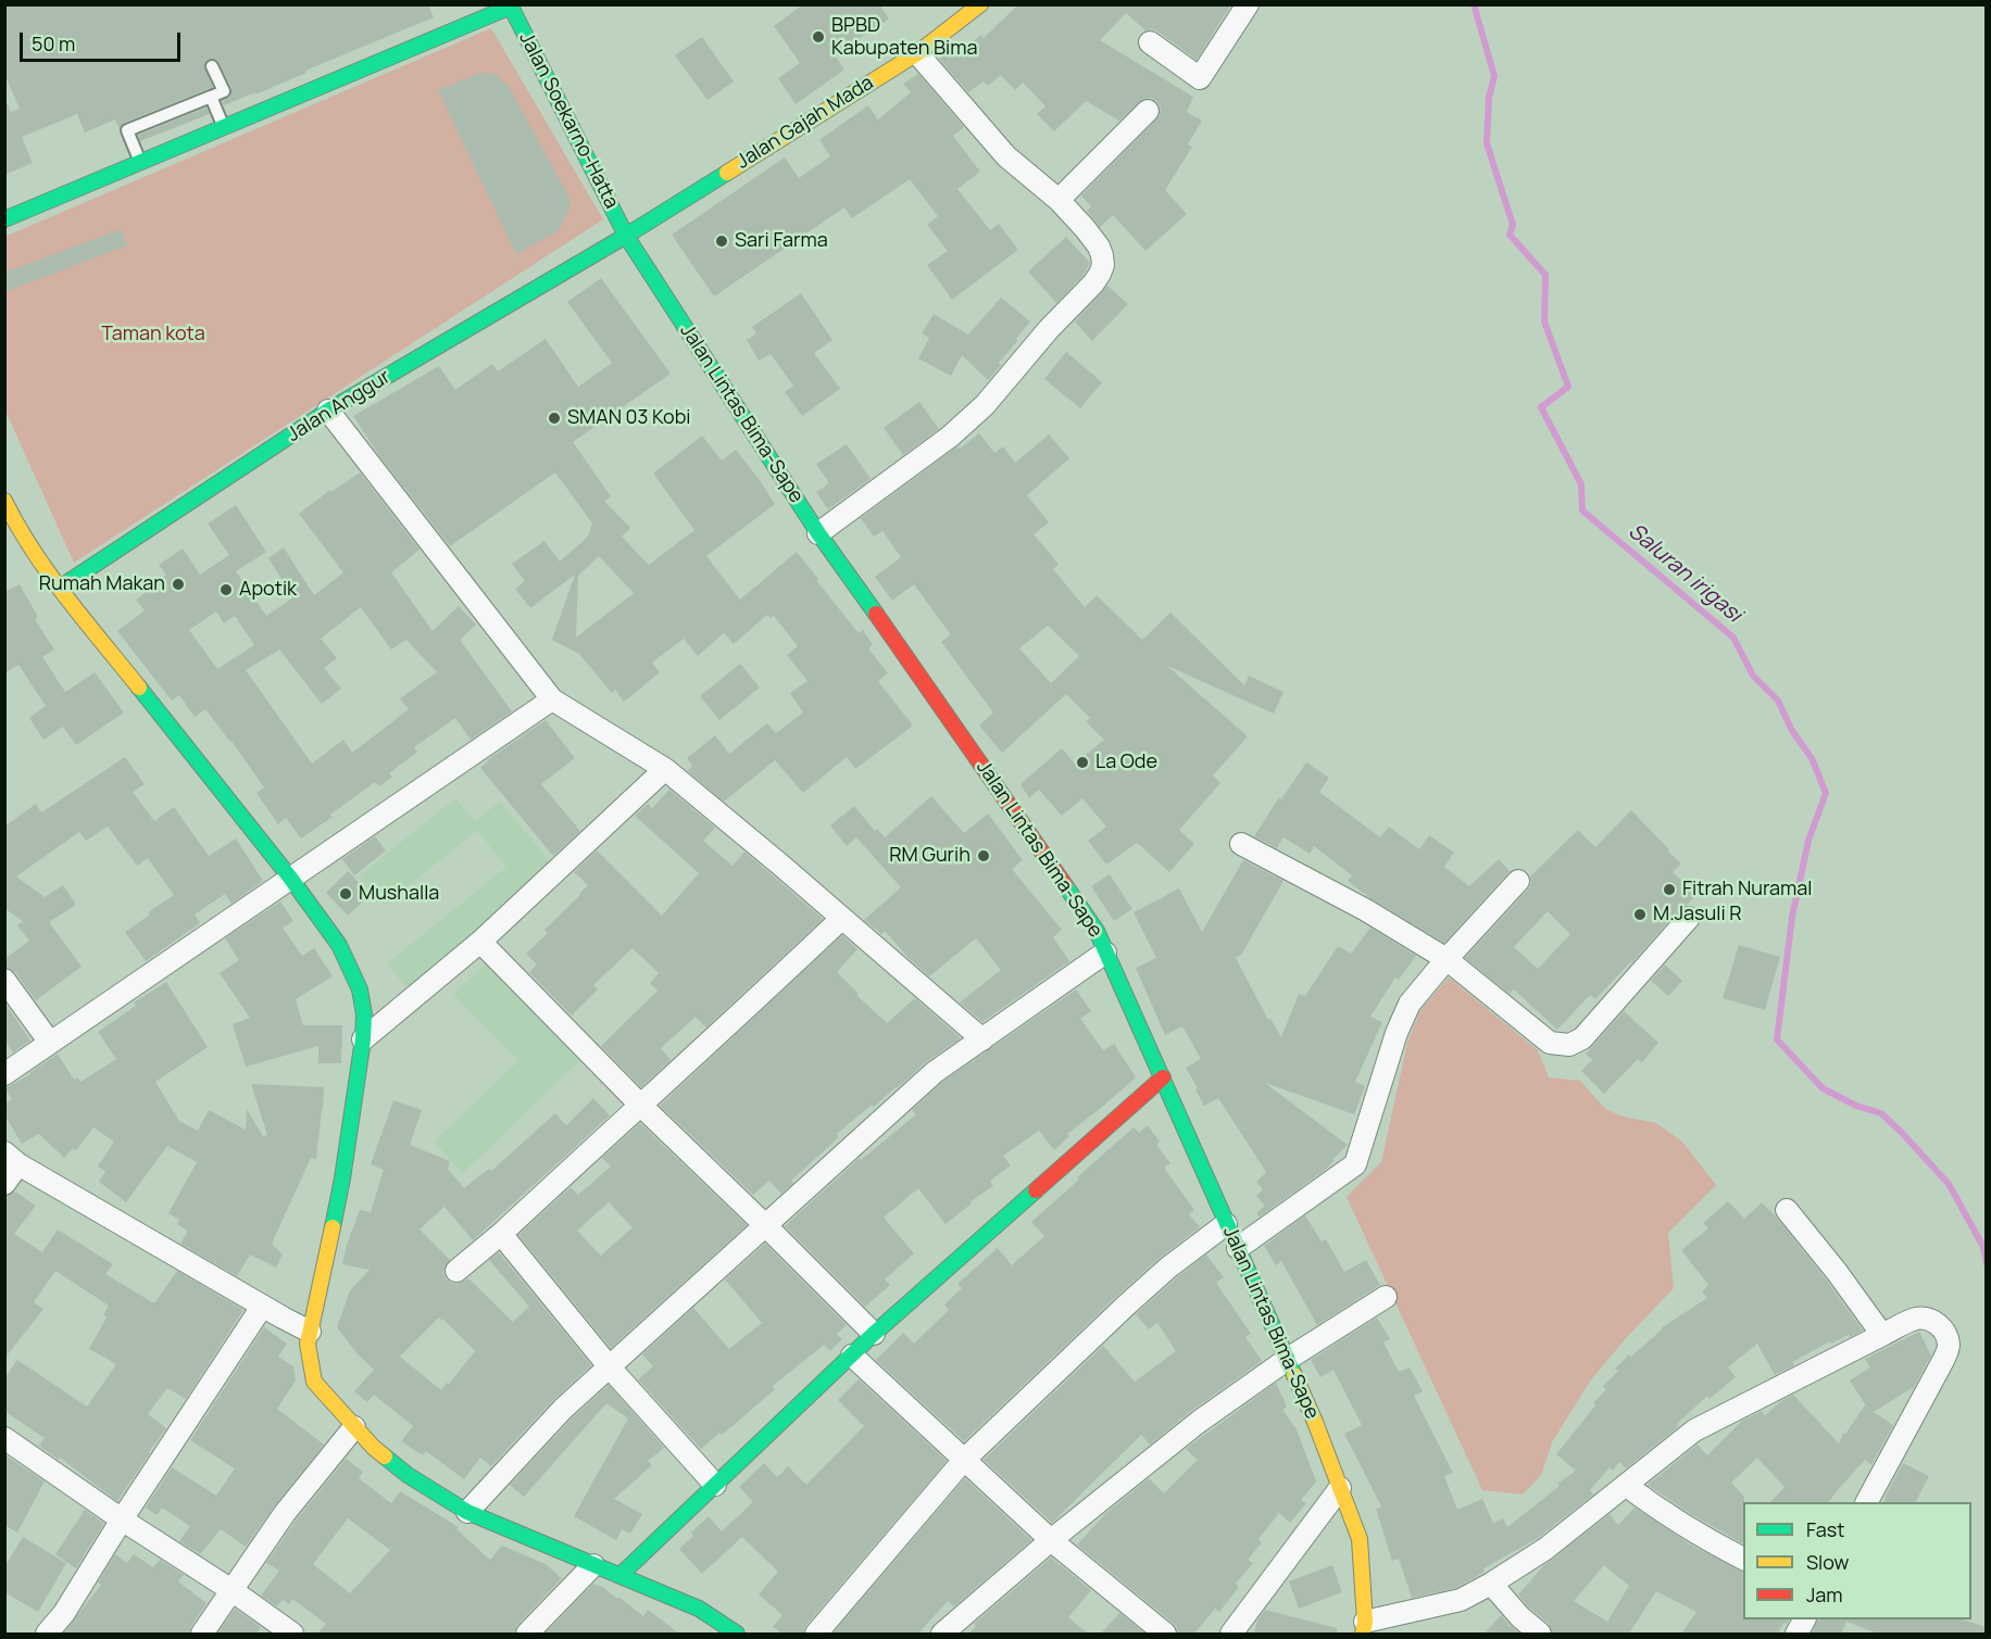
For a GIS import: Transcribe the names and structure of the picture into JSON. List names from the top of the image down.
{
  "streets": {
    "main road": [
      "Jalan Soekarno-Hatta",
      "Jalan Gajah Mada",
      "Jalan Anggur",
      "Jalan Lintas Bima-Sape"
    ]
  },
  "crossings": [
    ["Jalan Soekarno-Hatta", "Jalan Gajah Mada"],
    ["Jalan Soekarno-Hatta", "Jalan Anggur"],
    ["Jalan Soekarno-Hatta", "Jalan Lintas Bima-Sape"],
    ["Jalan Gajah Mada", "Jalan Anggur"],
    ["Jalan Gajah Mada", "Jalan Lintas Bima-Sape"],
    ["Jalan Anggur", "Jalan Lintas Bima-Sape"]
  ],
  "water": ["Saluran irigasi"],
  "parks": ["Taman kota"],
  "places": [
    "BPBD Kabupaten Bima",
    "Sari Farma",
    "SMAN 03 Kobi",
    "Rumah Makan",
    "Apotik",
    "La Ode",
    "RM Gurih",
    "Fitrah Nuramal",
    "Mushalla",
    "M.Jasuli R"
  ],
  "legend": ["Fast", "Slow", "Jam"],
  "scale_bar": "50 m"
}
